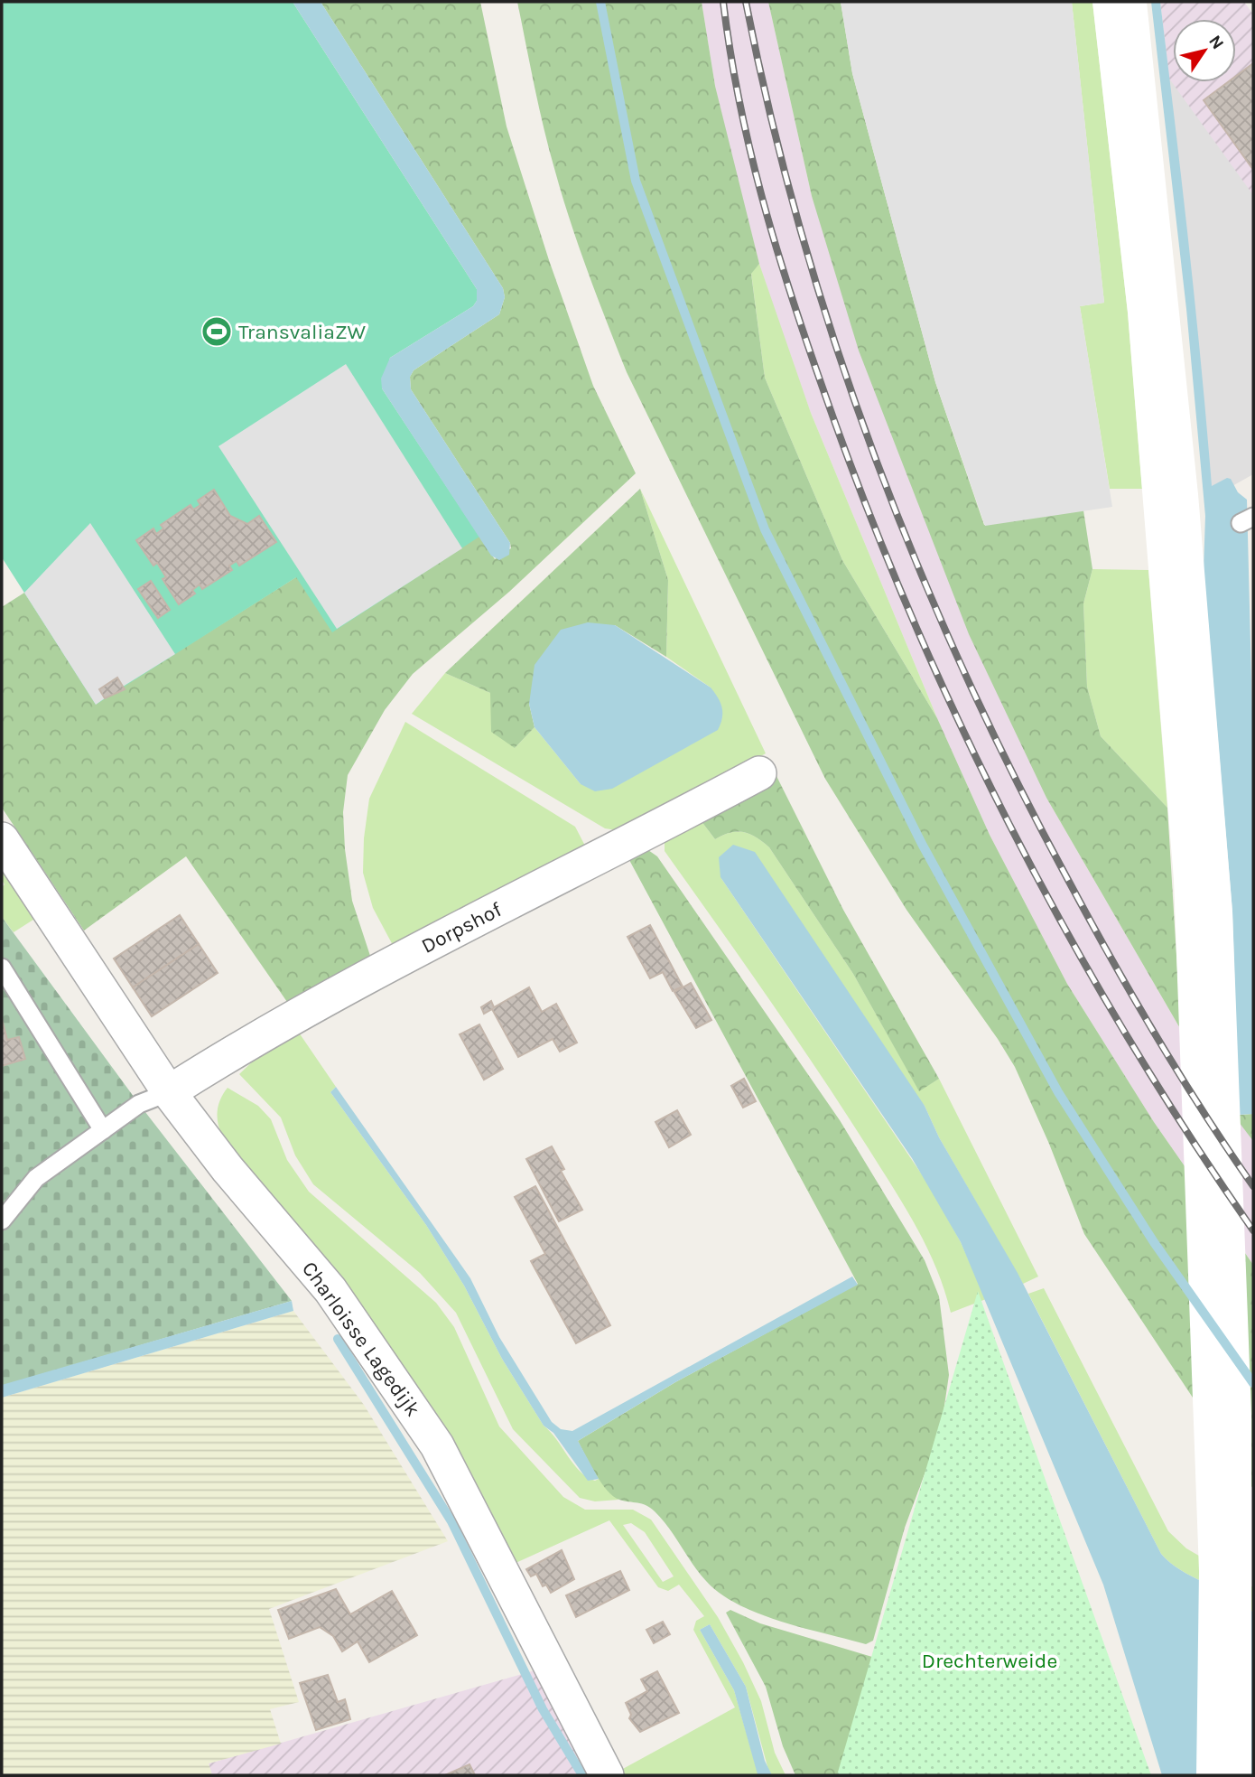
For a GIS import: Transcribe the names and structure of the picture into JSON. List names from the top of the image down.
{
  "streets": {
    "street": ["Dorpshof", "Charloisse Lagedijk"]
  },
  "crossings": [
    ["Dorpshof", "Charloisse Lagedijk"]
  ],
  "parks": ["Drechterweide"],
  "places": {
    "sports": ["TransvaliaZW"]
  },
  "north": "top right"
}
